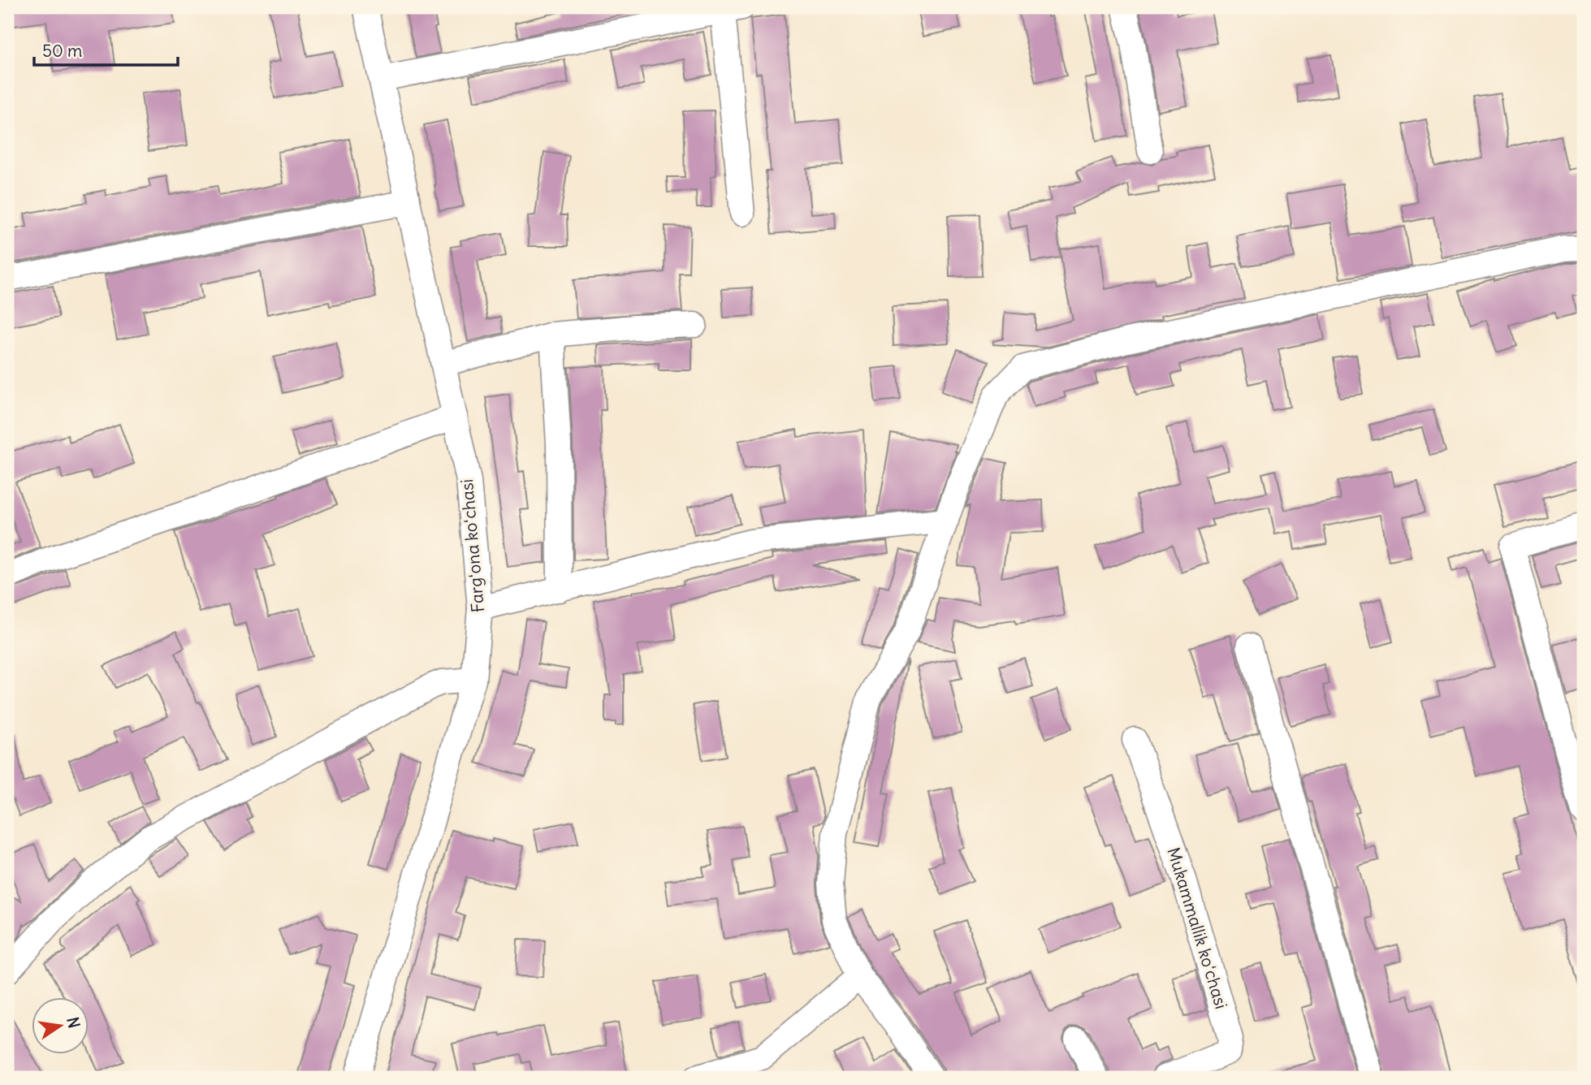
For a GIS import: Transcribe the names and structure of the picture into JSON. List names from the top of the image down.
{
  "streets": {
    "street": ["Fargʻona koʻchasi", "Mukammallik koʻchasi"]
  },
  "scale_bar": "50 m",
  "north": "right"
}
